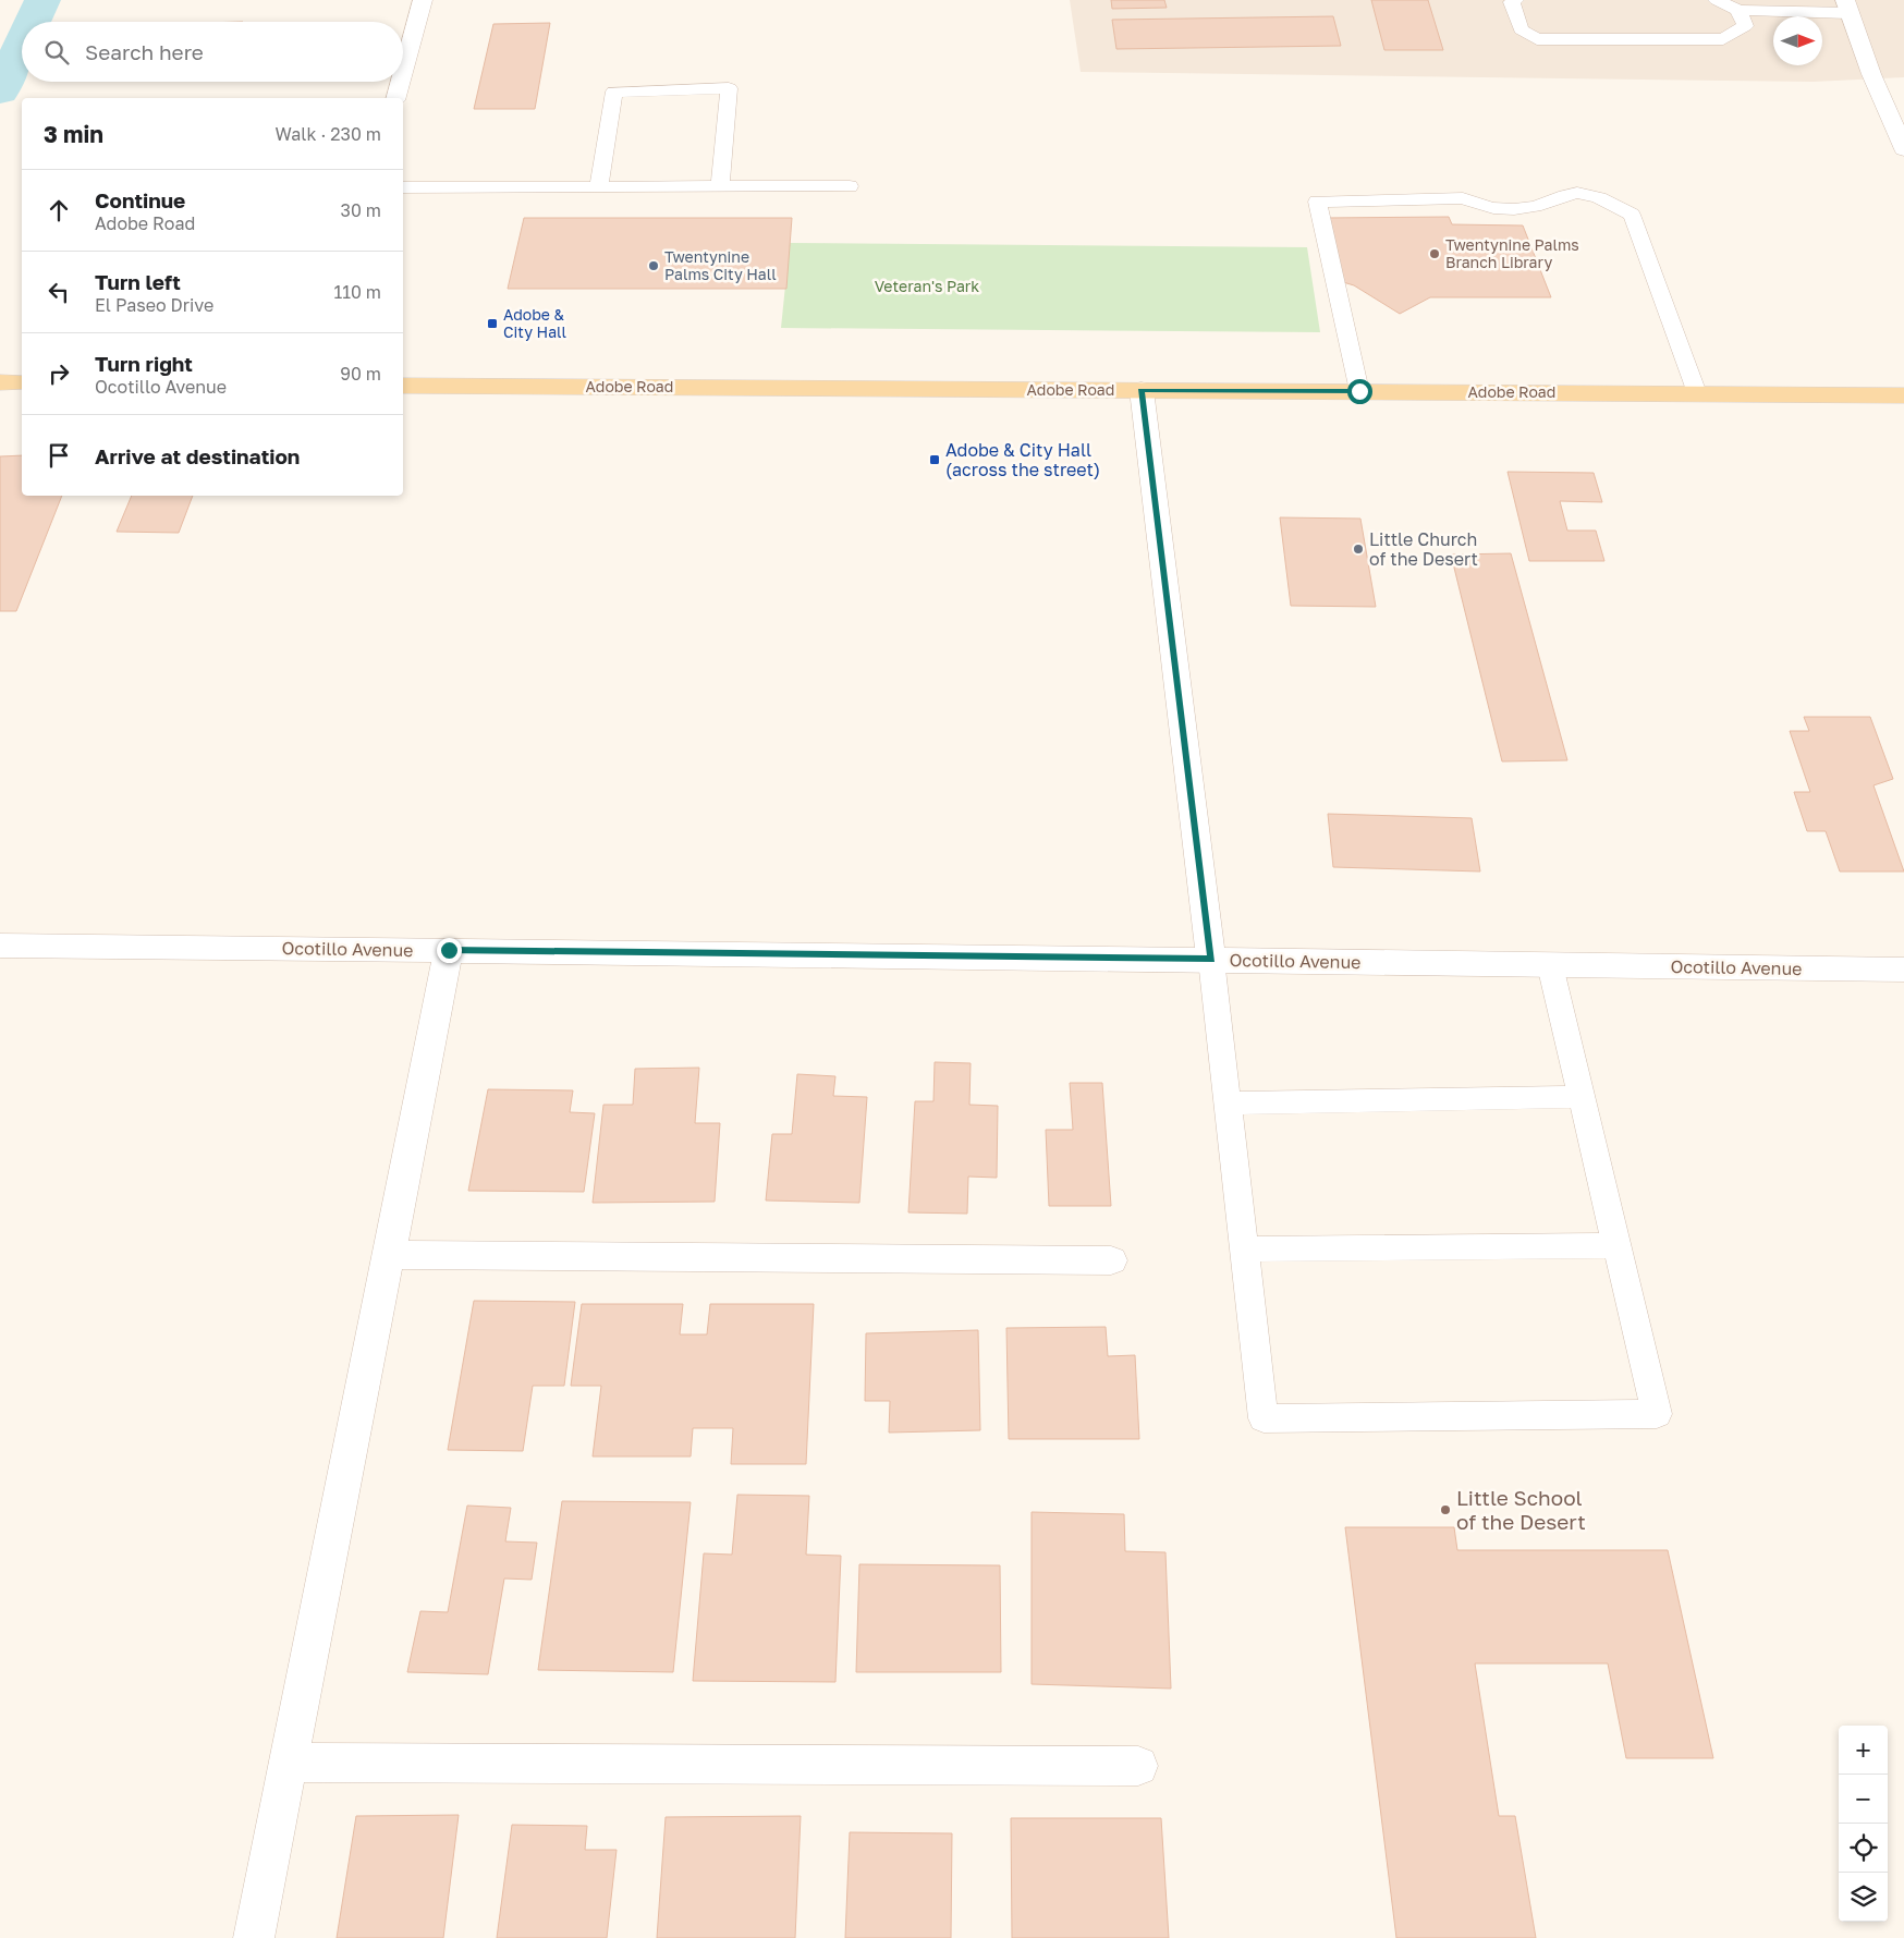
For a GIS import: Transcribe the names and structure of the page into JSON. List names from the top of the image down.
{
  "streets": {
    "main road": ["Adobe Road"],
    "street": ["Ocotillo Avenue"]
  },
  "parks": ["Veteran's Park"],
  "places": {
    "other": [
      "Twentynine Palms Branch Library",
      "Twentynine Palms City Hall",
      "Little Church of the Desert",
      "Little School of the Desert"
    ],
    "transit": ["Adobe & City Hall", "Adobe & City Hall (across the street)"]
  },
  "north": "right",
  "page": {
    "search": "Search here",
    "heading": ["3 min", "Walk · 230 m"],
    "list": [
      ["Continue", "Adobe Road", "30 m"],
      ["Turn left", "El Paseo Drive", "110 m"],
      ["Turn right", "Ocotillo Avenue", "90 m"],
      "Arrive at destination"
    ],
    "map_buttons": ["+", "−"]
  }
}
